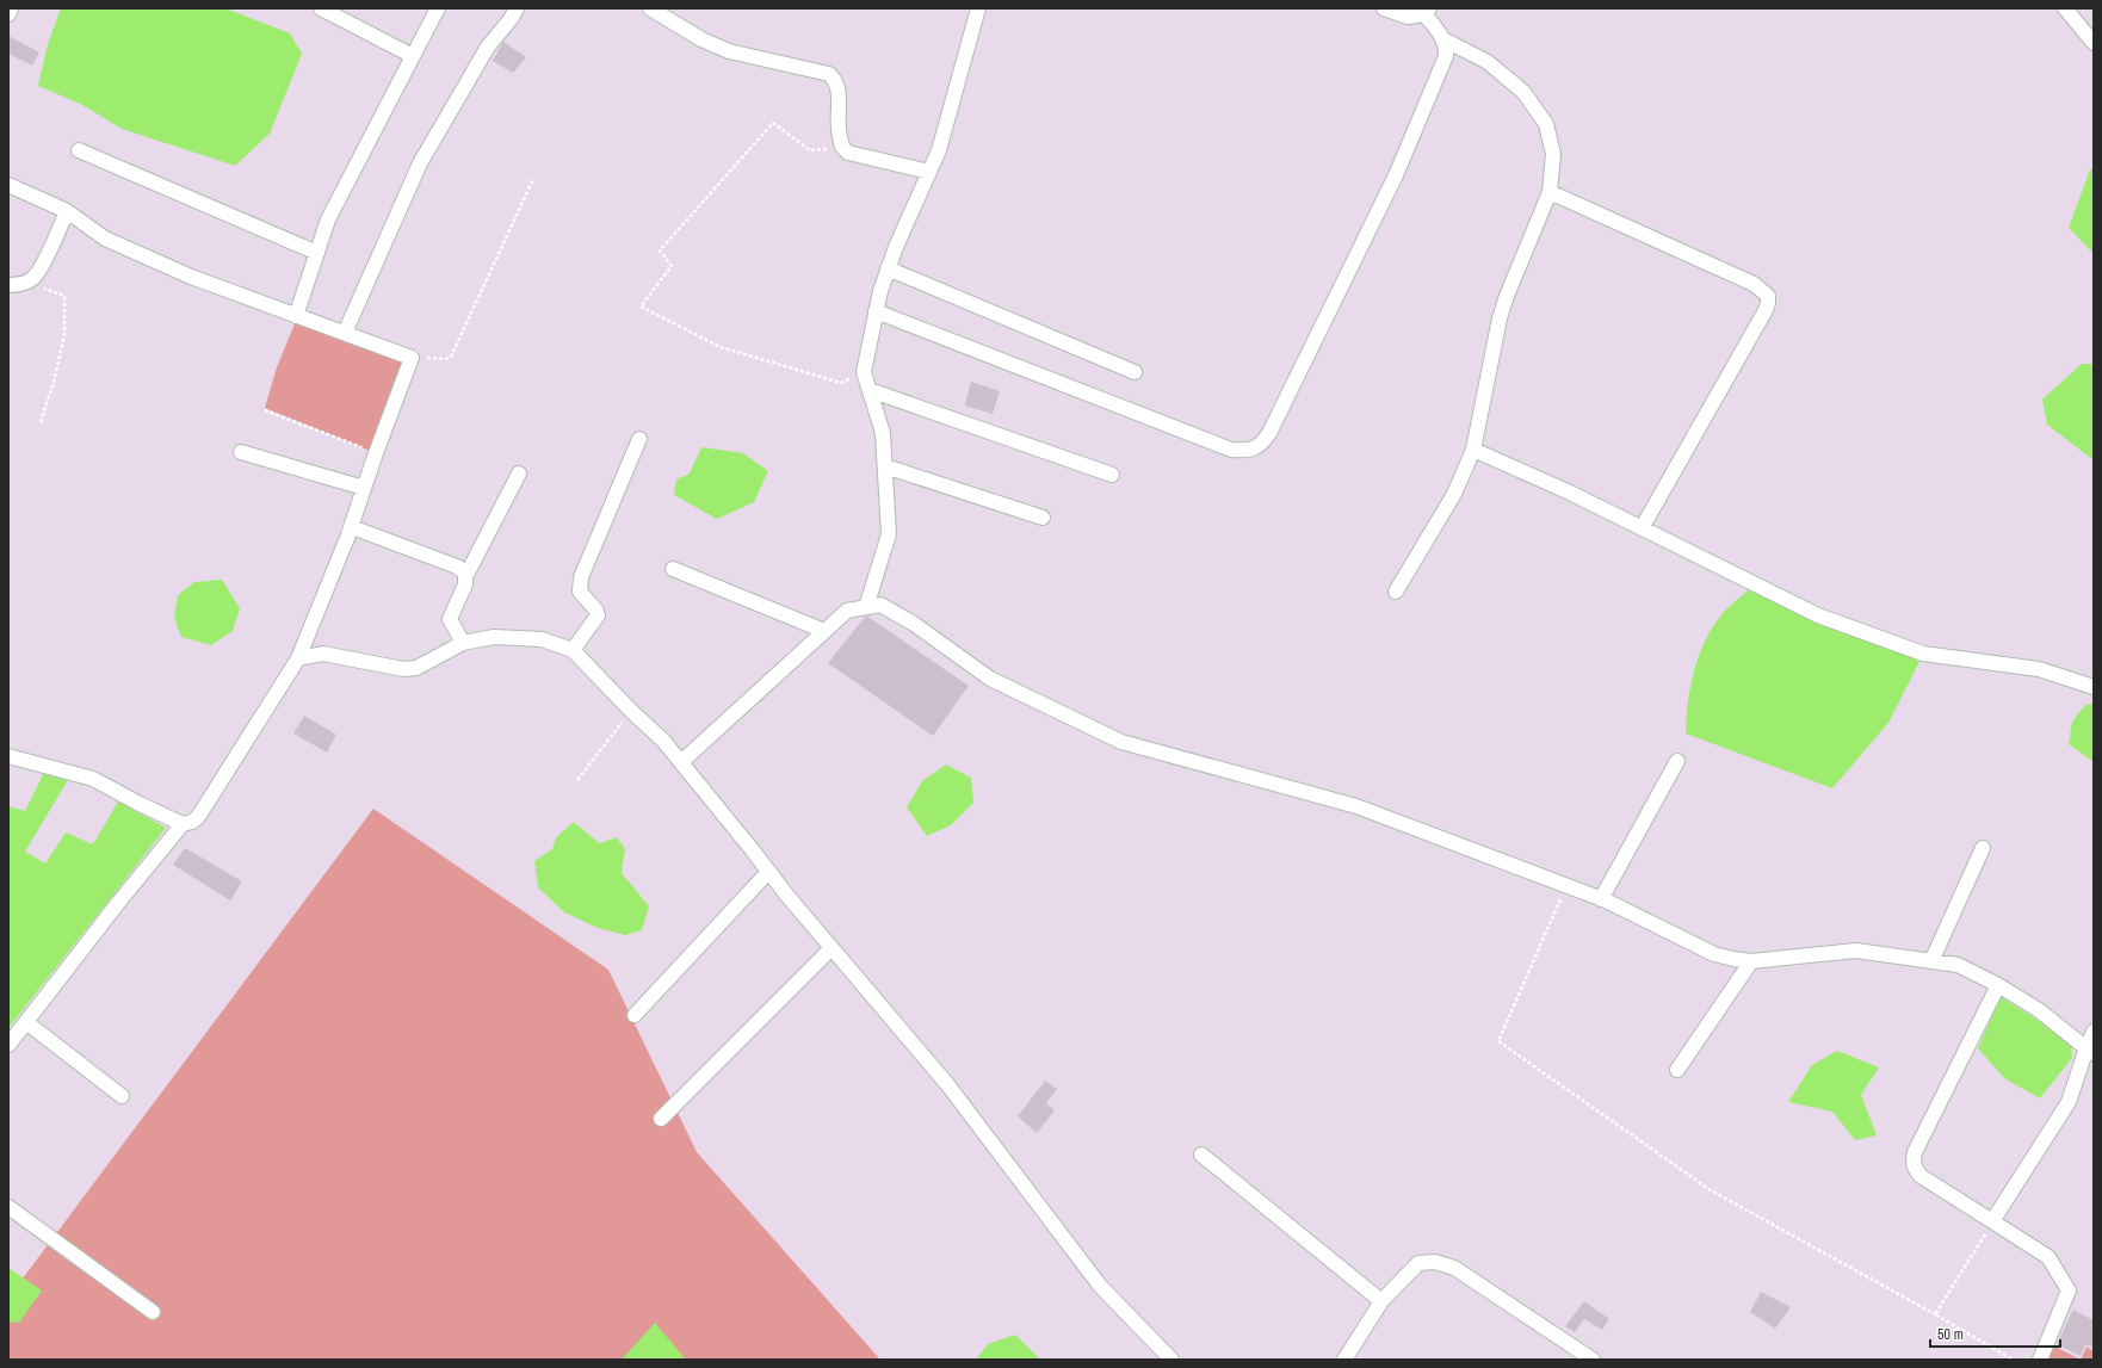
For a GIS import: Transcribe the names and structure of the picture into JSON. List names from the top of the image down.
{
  "scale_bar": "50 m"
}
